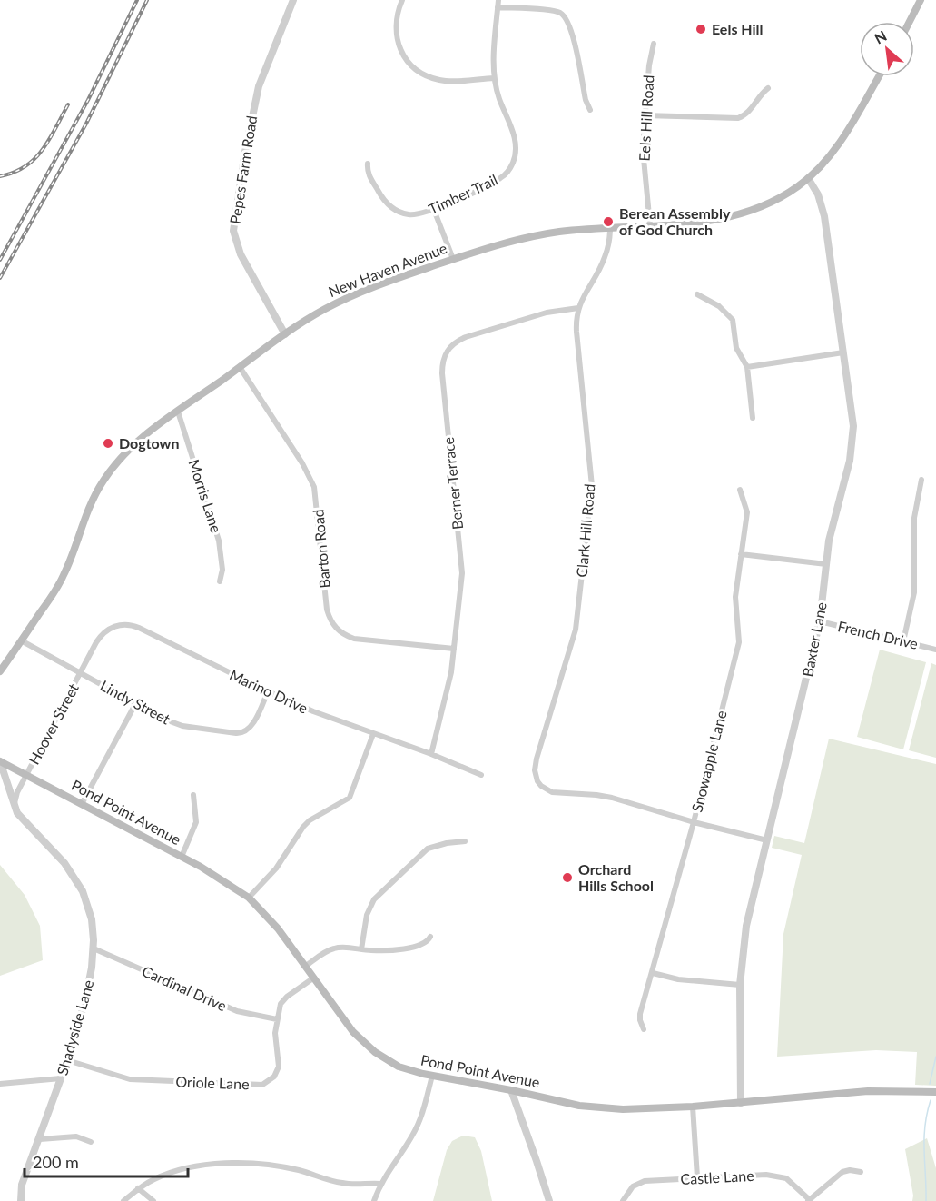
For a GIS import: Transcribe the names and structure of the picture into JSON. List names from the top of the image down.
{
  "streets": {
    "main road": ["New Haven Avenue", "Pond Point Avenue"],
    "street": [
      "Eels Hill Road",
      "Pepes Farm Road",
      "Timber Trail",
      "Berner Terrace",
      "Morris Lane",
      "Clark Hill Road",
      "Barton Road",
      "French Drive",
      "Baxter Lane",
      "Marino Drive",
      "Lindy Street",
      "Hoover Street",
      "Snowapple Lane",
      "Cardinal Drive",
      "Shadyside Lane",
      "Oriole Lane",
      "Castle Lane"
    ]
  },
  "crossings": [
    ["Eels Hill Road", "New Haven Avenue"],
    ["Pepes Farm Road", "New Haven Avenue"],
    ["New Haven Avenue", "Morris Lane"],
    ["New Haven Avenue", "Clark Hill Road"],
    ["New Haven Avenue", "Barton Road"],
    ["New Haven Avenue", "Baxter Lane"],
    ["New Haven Avenue", "Lindy Street"],
    ["Berner Terrace", "Clark Hill Road"],
    ["Berner Terrace", "Barton Road"],
    ["Berner Terrace", "Marino Drive"],
    ["Clark Hill Road", "Snowapple Lane"],
    ["French Drive", "Baxter Lane"],
    ["Baxter Lane", "Pond Point Avenue"],
    ["Marino Drive", "Lindy Street"],
    ["Marino Drive", "Hoover Street"],
    ["Lindy Street", "Hoover Street"],
    ["Hoover Street", "Pond Point Avenue"],
    ["Pond Point Avenue", "Shadyside Lane"],
    ["Pond Point Avenue", "Oriole Lane"],
    ["Cardinal Drive", "Shadyside Lane"],
    ["Cardinal Drive", "Oriole Lane"],
    ["Shadyside Lane", "Oriole Lane"]
  ],
  "places": [
    "Eels Hill",
    "Berean Assembly of God Church",
    "Dogtown",
    "Orchard Hills School"
  ],
  "scale_bar": "200 m",
  "north": "top left"
}
